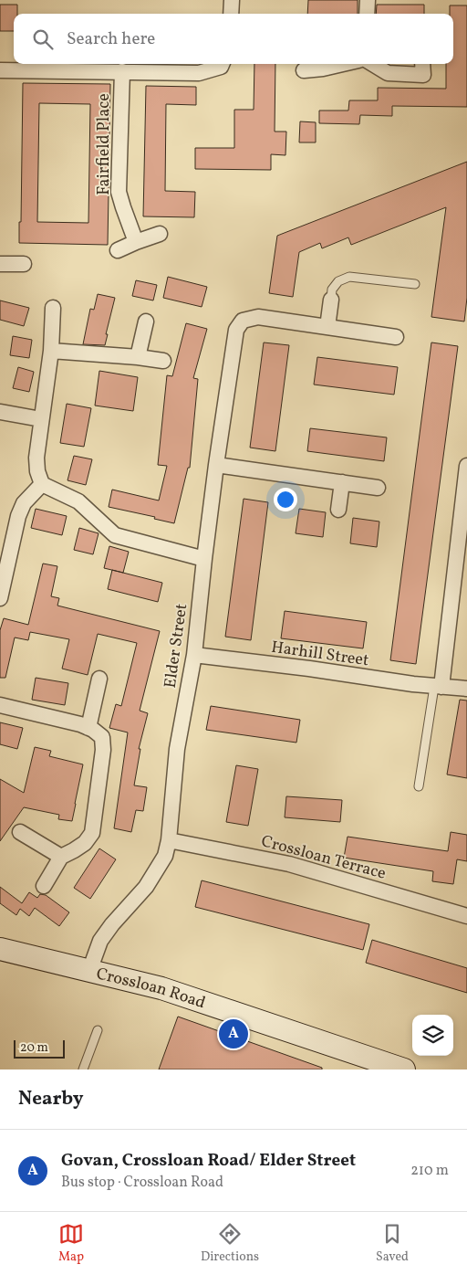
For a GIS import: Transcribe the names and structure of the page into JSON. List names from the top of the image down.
{
  "streets": {
    "street": [
      "Fairfield Place",
      "Elder Street",
      "Harhill Street",
      "Crossloan Terrace",
      "Crossloan Road"
    ]
  },
  "crossings": [
    ["Elder Street", "Harhill Street"],
    ["Elder Street", "Crossloan Terrace"],
    ["Elder Street", "Crossloan Road"]
  ],
  "scale_bar": "20 m",
  "page": {
    "search": "Search here",
    "pins": "A",
    "scale": "20 m",
    "heading": "Nearby",
    "list": [
      {
        "mark": "A",
        "name": "Govan, Crossloan Road/ Elder Street",
        "note": "Bus stop · Crossloan Road",
        "value": "210 m"
      }
    ],
    "nav": ["Map", "Directions", "Saved"]
  }
}
